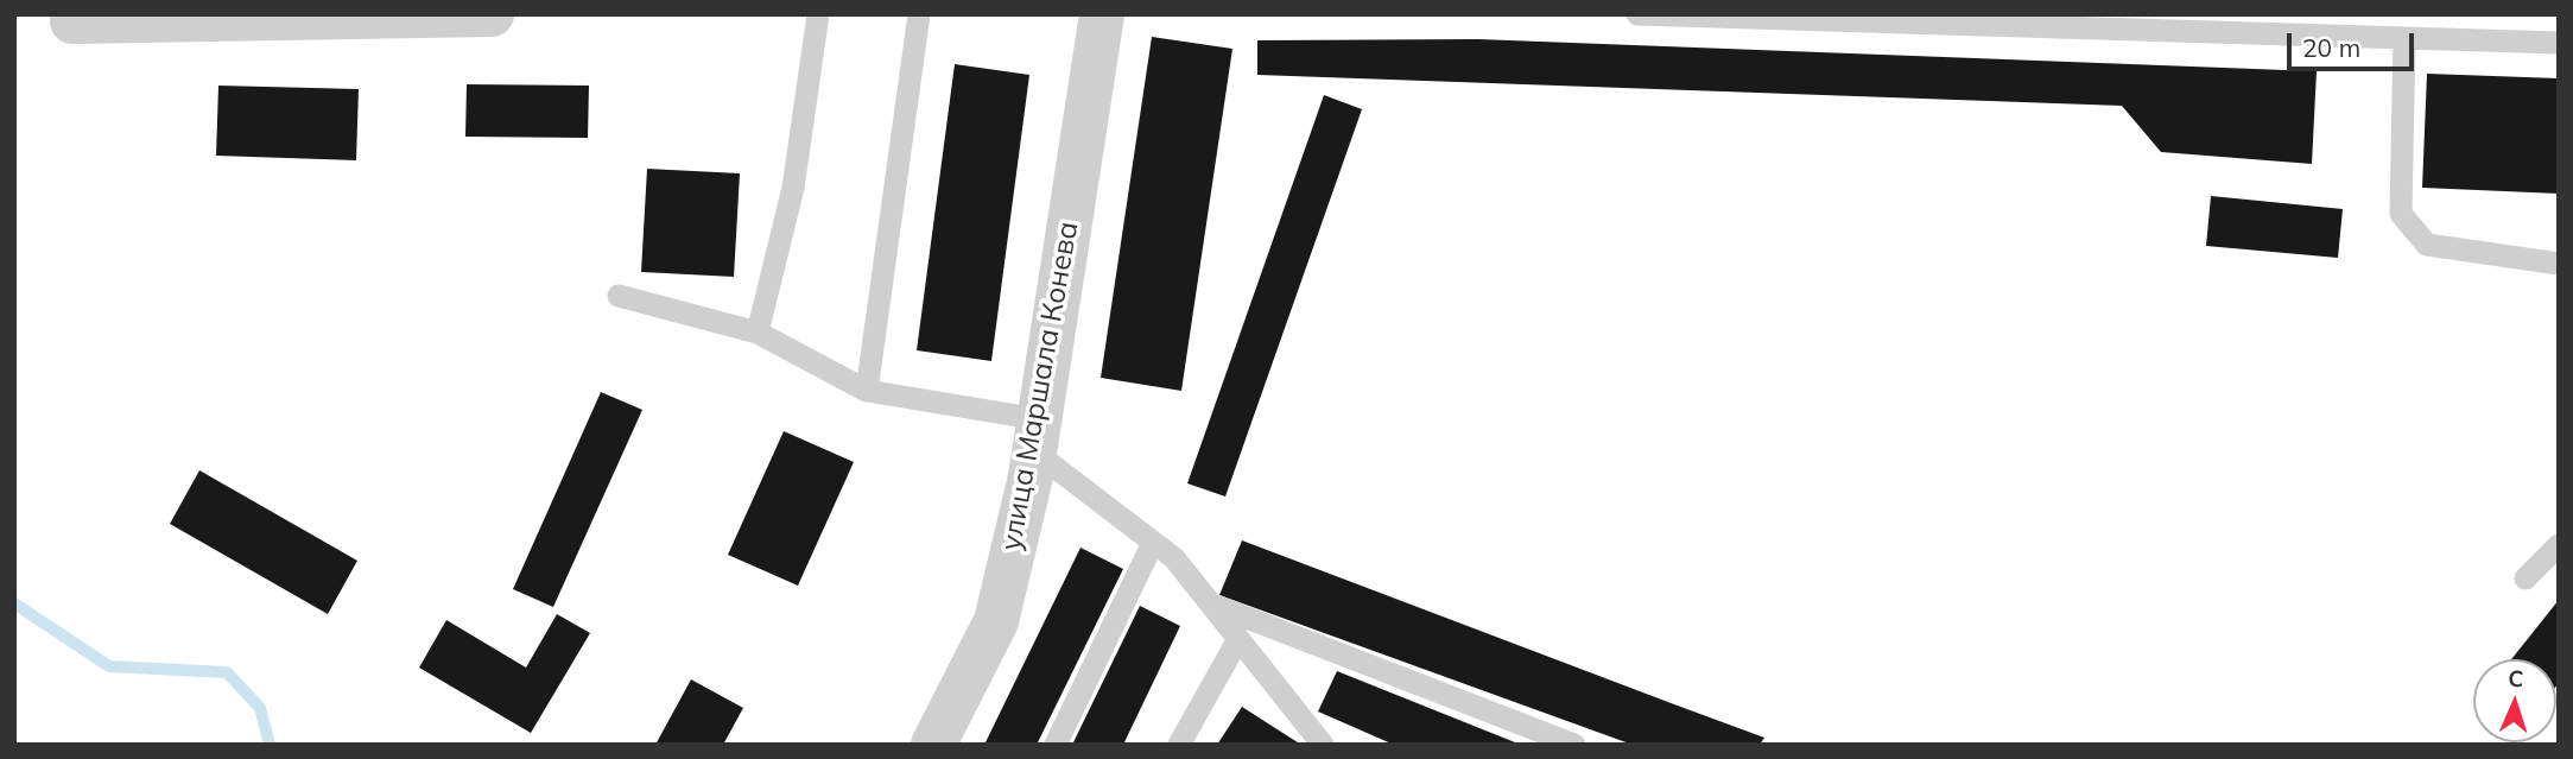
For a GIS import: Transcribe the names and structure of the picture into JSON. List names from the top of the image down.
{
  "streets": {
    "street": ["улица Маршала Конева"]
  },
  "scale_bar": "20 m",
  "north": "top"
}
